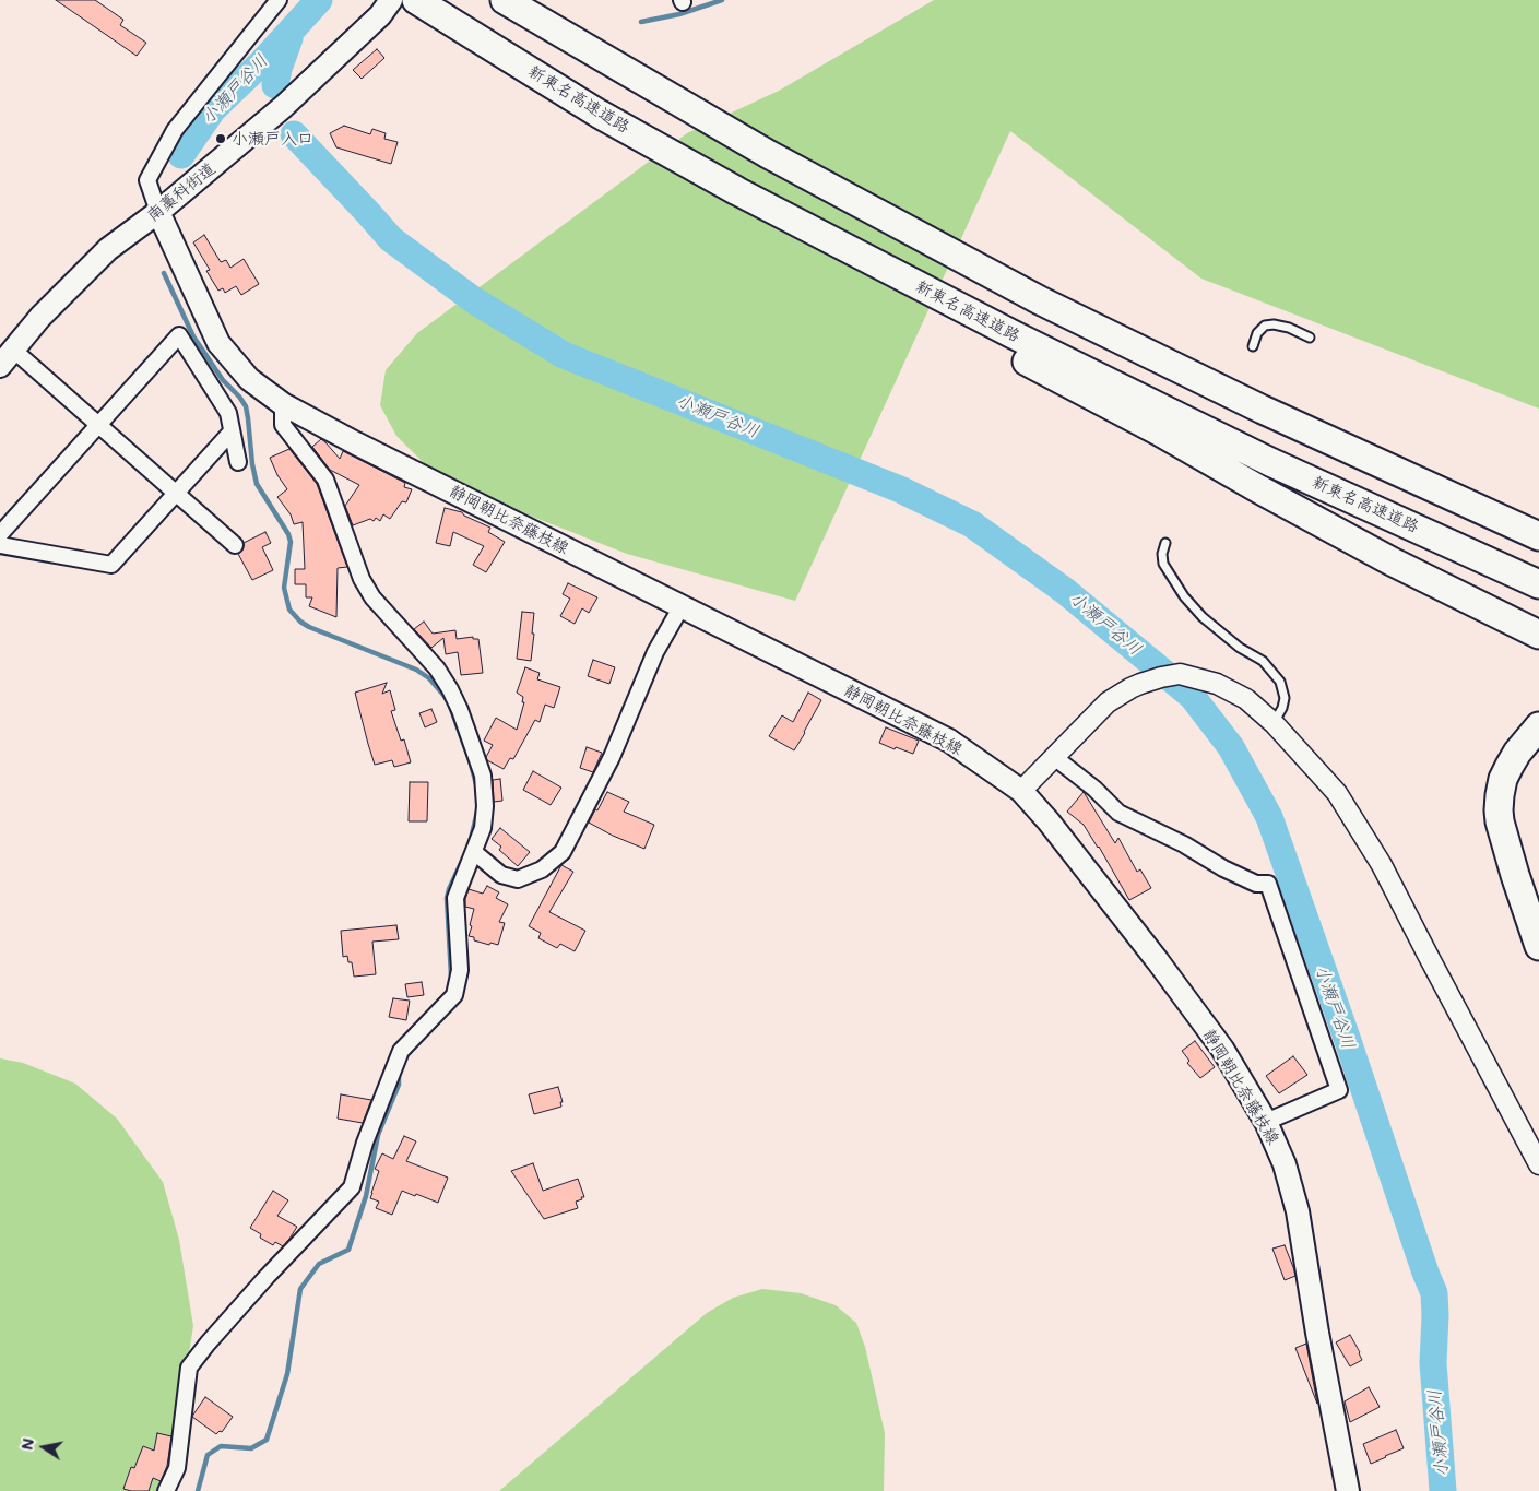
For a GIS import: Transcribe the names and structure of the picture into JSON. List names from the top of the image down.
{
  "streets": {
    "highway": ["新東名高速道路"],
    "main road": ["南藁科街道", "静岡朝比奈藤枝線"]
  },
  "crossings": [
    ["南藁科街道", "静岡朝比奈藤枝線"]
  ],
  "water": ["小瀬戸谷川"],
  "places": ["小瀬戸入口"],
  "north": "left"
}
